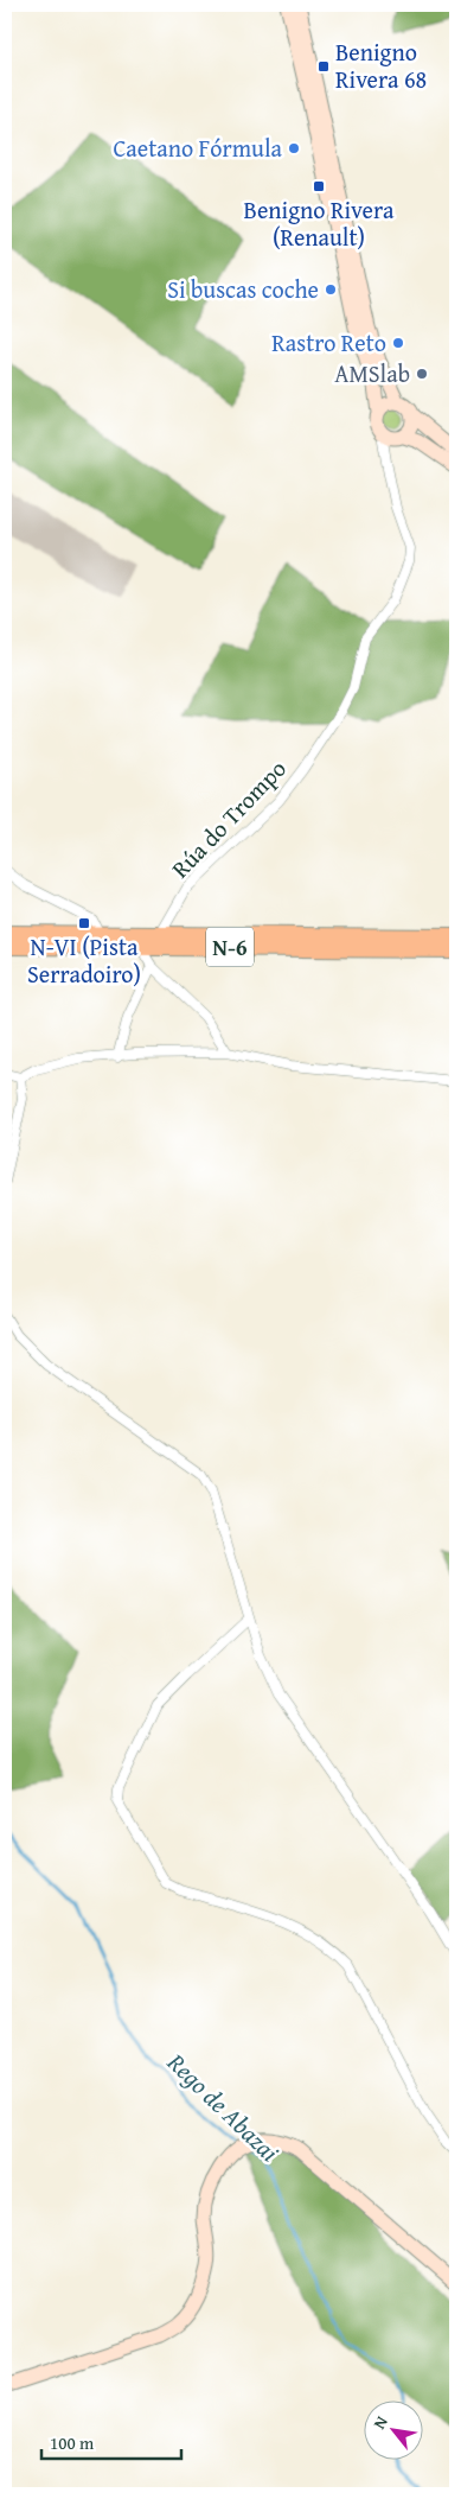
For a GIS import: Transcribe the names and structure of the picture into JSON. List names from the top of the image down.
{
  "streets": {
    "highway": ["N-6"],
    "street": ["Rúa do Trompo"]
  },
  "crossings": [
    ["Rúa do Trompo", "N-6"]
  ],
  "water": ["Rego de Abazai"],
  "places": {
    "transit": ["Benigno Rivera 68", "Benigno Rivera (Renault)", "N-VI (Pista Serradoiro)"],
    "other": [
      "Caetano Fórmula",
      "Si buscas coche",
      "Rastro Reto",
      "AMSlab"
    ]
  },
  "scale_bar": "100 m",
  "north": "top left"
}
